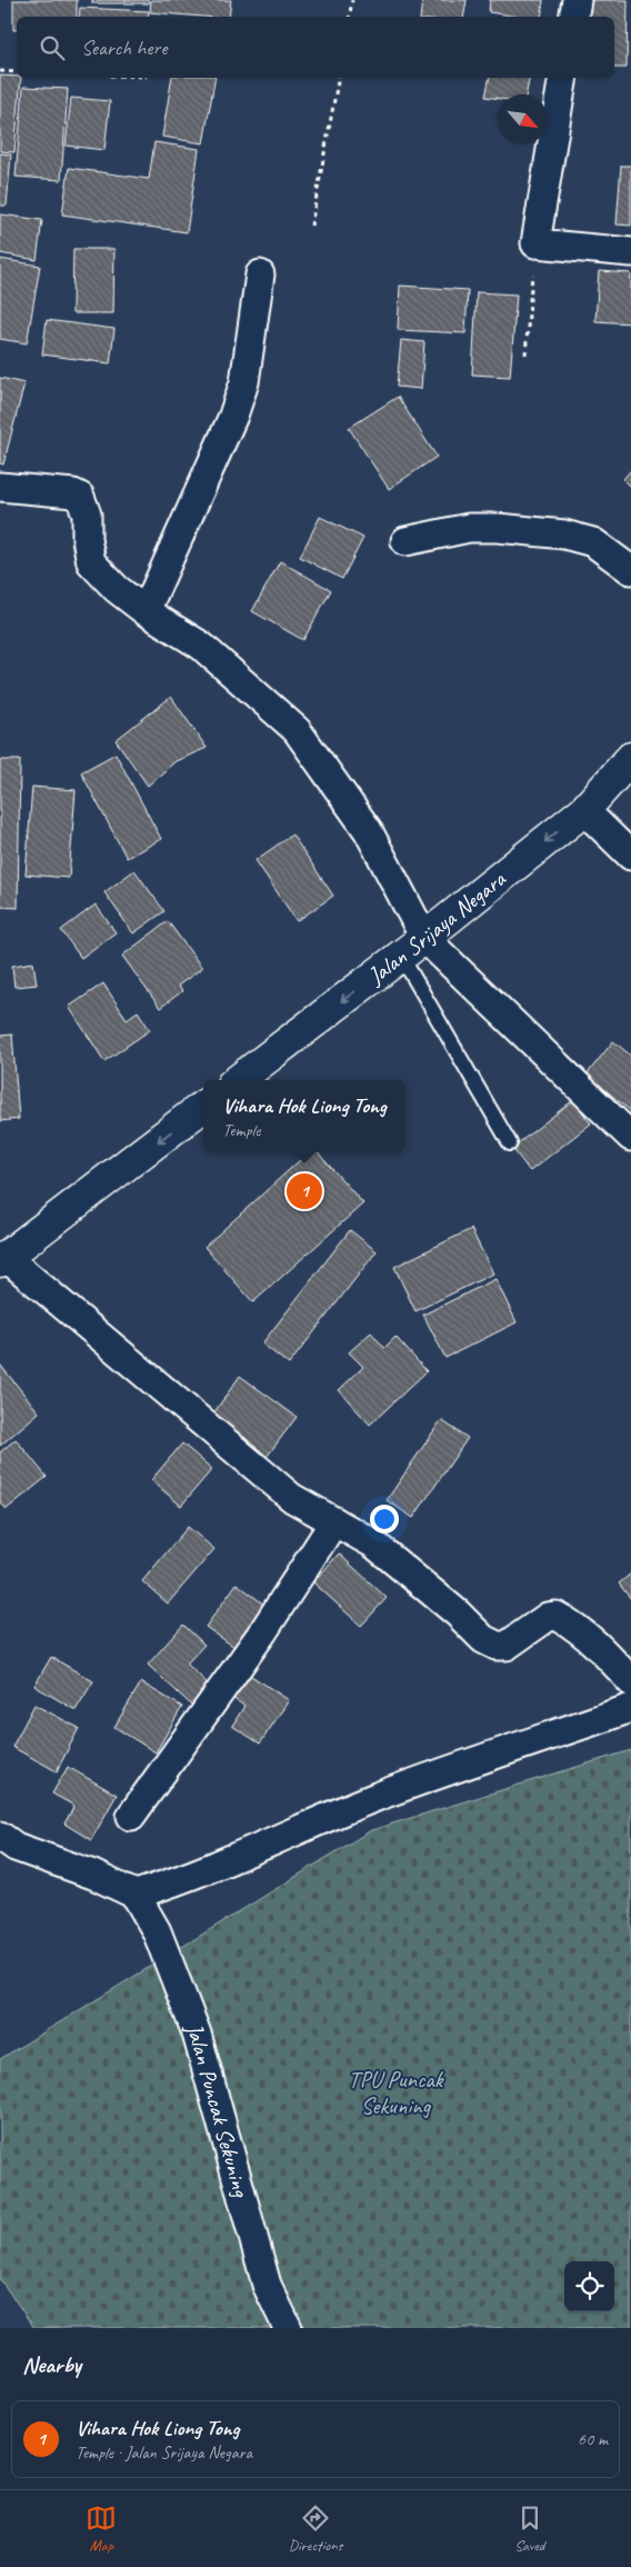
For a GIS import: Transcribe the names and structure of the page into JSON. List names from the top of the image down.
{
  "streets": {
    "main road": ["Jalan Srijaya Negara"],
    "street": ["Jalan Puncak Sekuning"]
  },
  "one_way": ["Jalan Srijaya Negara"],
  "parks": ["TPU Puncak Sekuning"],
  "north": "bottom right",
  "page": {
    "search": "Search here",
    "popup": ["Vihara Hok Liong Tong", "Temple"],
    "pins": "1",
    "heading": "Nearby",
    "list": [
      {
        "mark": "1",
        "name": "Vihara Hok Liong Tong",
        "note": "Temple · Jalan Srijaya Negara",
        "value": "60 m"
      }
    ],
    "nav": ["Map", "Directions", "Saved"]
  }
}
